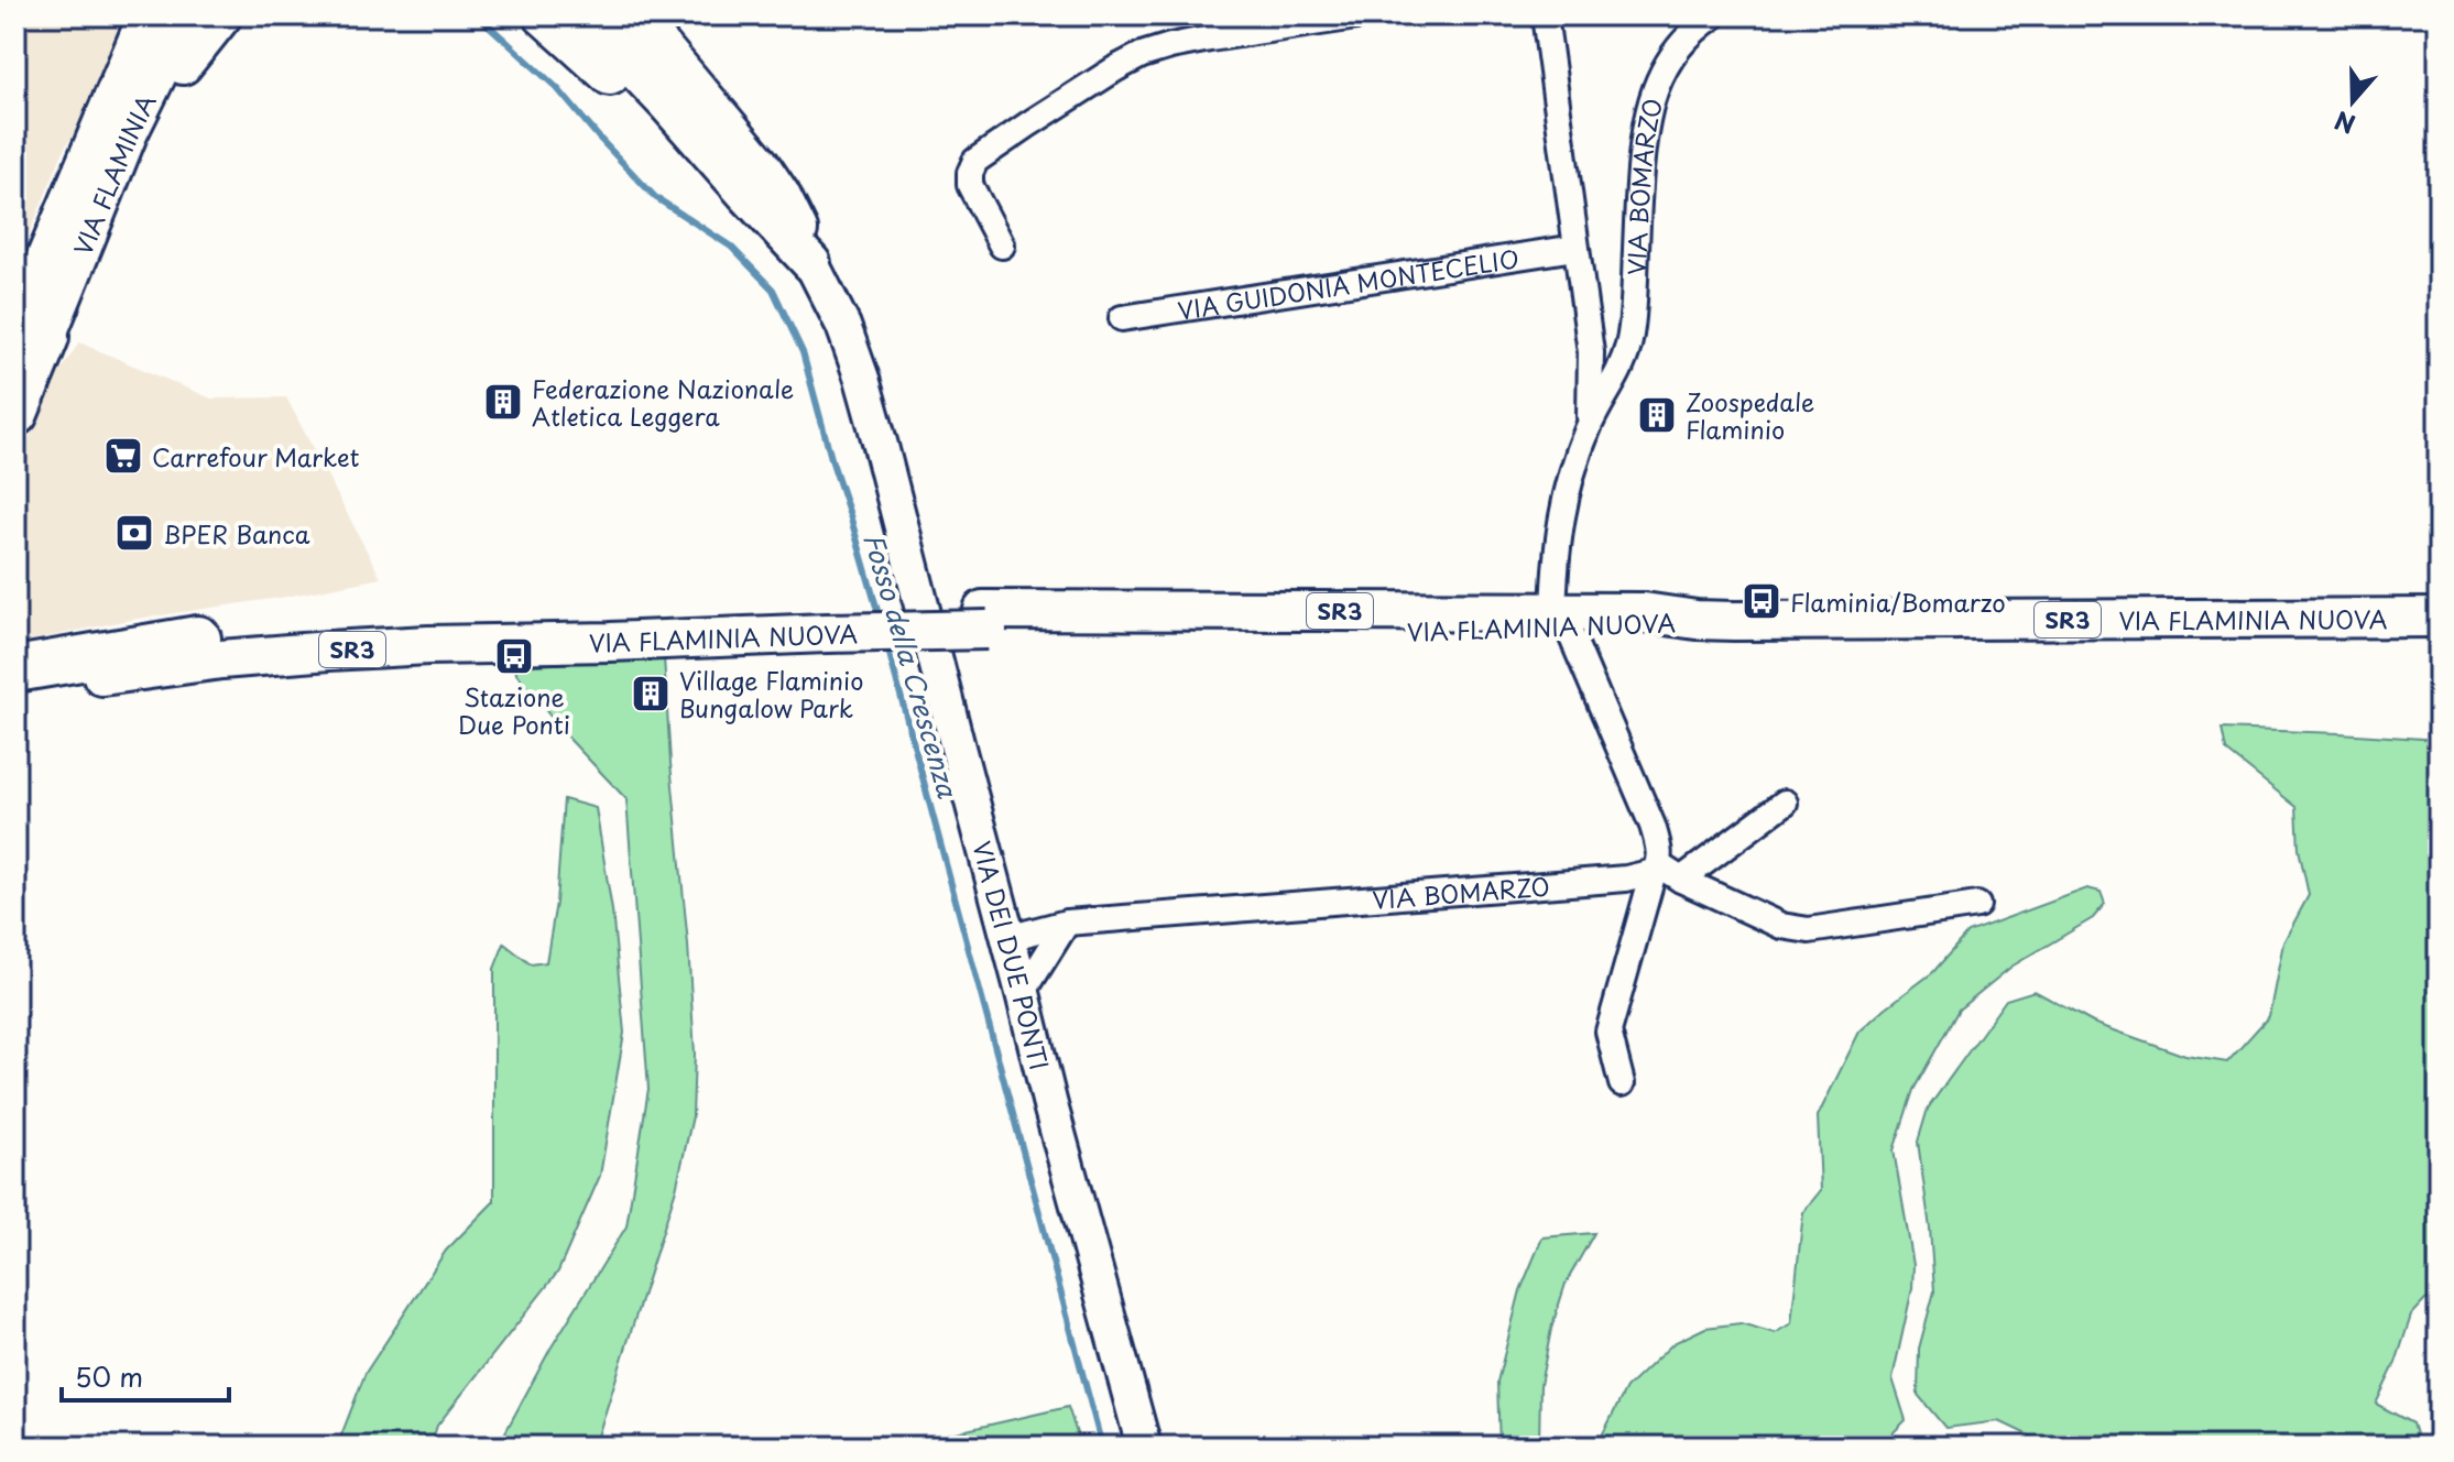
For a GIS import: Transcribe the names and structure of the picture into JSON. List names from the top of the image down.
{
  "streets": {
    "highway": ["SR3"],
    "main road": ["VIA FLAMINIA", "VIA FLAMINIA NUOVA"],
    "street": ["VIA BOMARZO", "VIA GUIDONIA MONTECELIO", "VIA DEI DUE PONTI"]
  },
  "crossings": [
    ["VIA BOMARZO", "VIA GUIDONIA MONTECELIO"],
    ["VIA BOMARZO", "VIA FLAMINIA NUOVA"],
    ["VIA BOMARZO", "VIA DEI DUE PONTI"],
    ["SR3", "VIA FLAMINIA NUOVA"]
  ],
  "water": ["Fosso della Crescenza"],
  "places": {
    "building": ["Federazione Nazionale Atletica Leggera", "Zoospedale Flaminio", "Village Flaminio Bungalow Park"],
    "supermarket": ["Carrefour Market"],
    "bank": ["BPER Banca"],
    "bus stop": ["Flaminia/Bomarzo", "Stazione Due Ponti"]
  },
  "scale_bar": "50 m",
  "north": "bottom"
}
